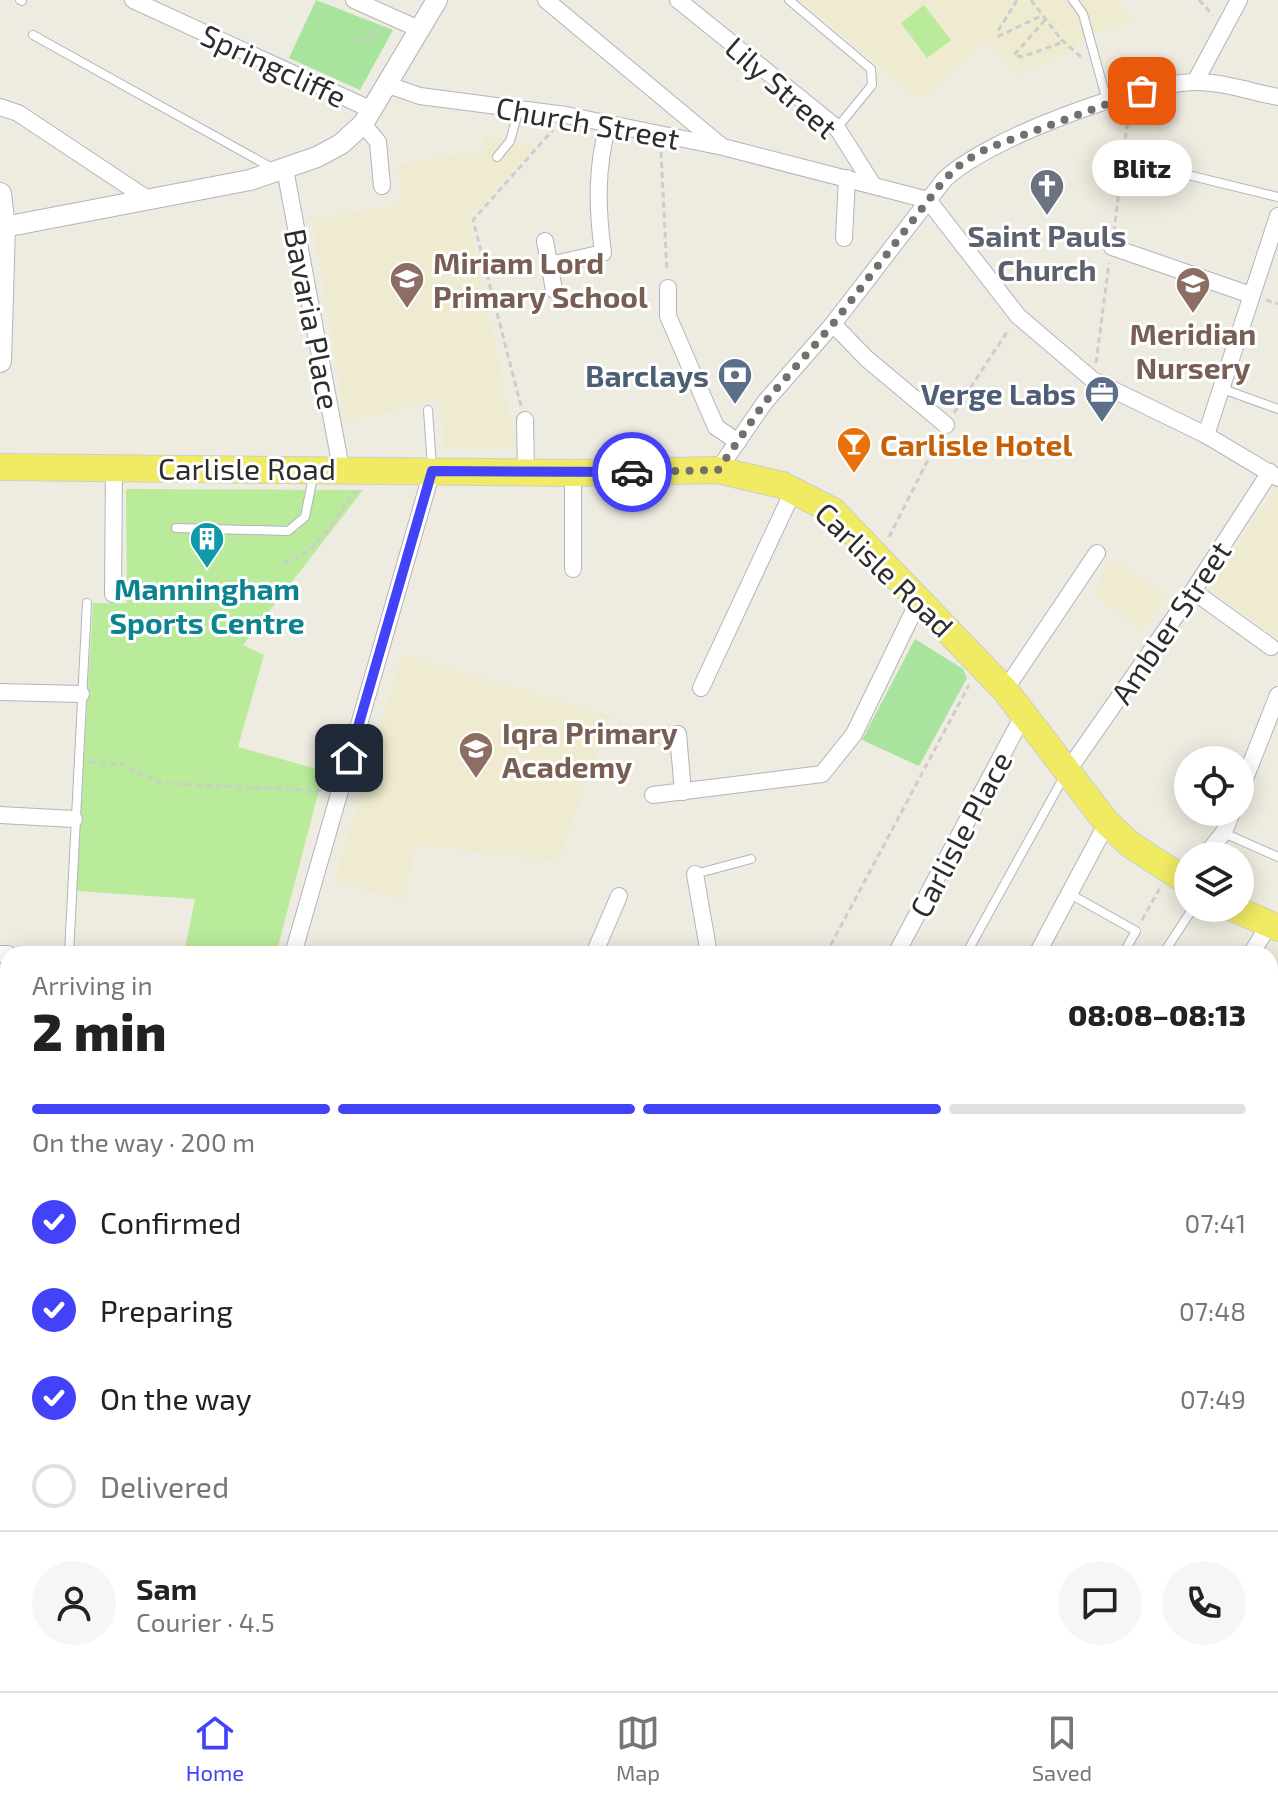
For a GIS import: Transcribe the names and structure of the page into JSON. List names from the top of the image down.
{
  "streets": {
    "main road": ["Carlisle Road"],
    "street": [
      "Springcliffe",
      "Lily Street",
      "Church Street",
      "Bavaria Place",
      "Ambler Street",
      "Carlisle Place"
    ]
  },
  "crossings": [
    ["Lily Street", "Church Street"],
    ["Bavaria Place", "Carlisle Road"],
    ["Carlisle Road", "Ambler Street"],
    ["Carlisle Road", "Carlisle Place"]
  ],
  "places": {
    "other": ["Blitz"],
    "church": ["Saint Pauls Church"],
    "school or university": ["Miriam Lord Primary School", "Meridian Nursery", "Iqra Primary Academy"],
    "bank": ["Barclays"],
    "office": ["Verge Labs"],
    "bar": ["Carlisle Hotel"],
    "building": ["Manningham Sports Centre"]
  },
  "page": {
    "bubble": "Blitz",
    "heading": ["2 min", "Arriving in", "08:08–08:13"],
    "panel": ["Sam", "Courier · 4.5"],
    "bar": "On the way · 200 m",
    "list": [
      ["Confirmed", "07:41"],
      ["Preparing", "07:48"],
      ["On the way", "07:49"],
      "Delivered"
    ],
    "tabs": ["Home", "Map", "Saved"]
  }
}
